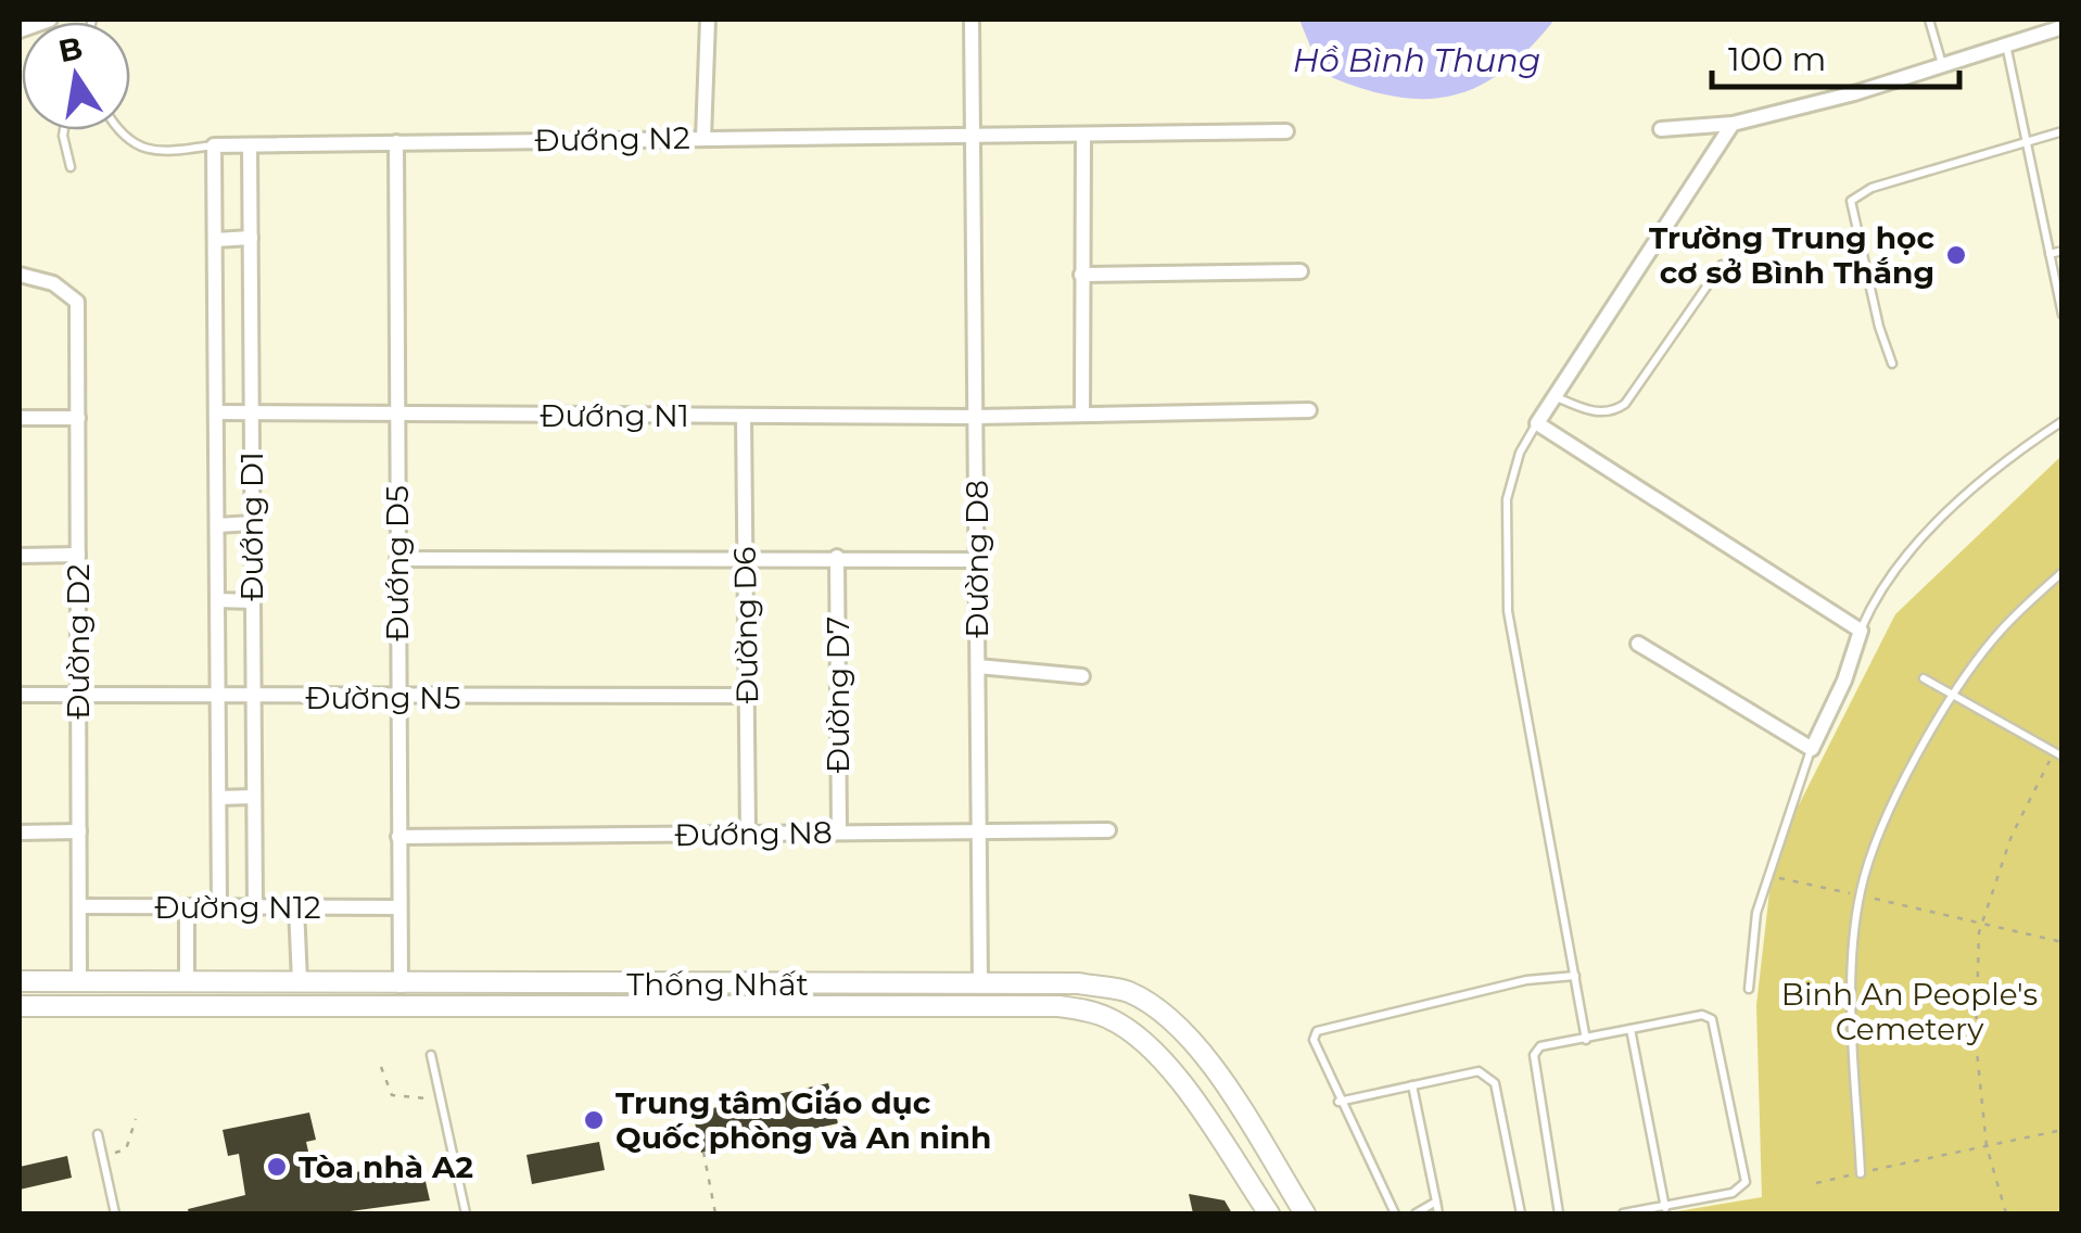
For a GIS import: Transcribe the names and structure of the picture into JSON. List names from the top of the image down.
{
  "streets": {
    "main road": ["Thống Nhất"],
    "street": [
      "Đướng N2",
      "Đướng N1",
      "Đướng D1",
      "Đường D8",
      "Đướng D5",
      "Đường D6",
      "Đường D2",
      "Đường D7",
      "Đường N5",
      "Đướng N8",
      "Đường N12"
    ]
  },
  "crossings": [
    ["Đướng N2", "Đướng D1"],
    ["Đướng N2", "Đường D8"],
    ["Đướng N2", "Đướng D5"],
    ["Đướng N1", "Đướng D1"],
    ["Đướng N1", "Đường D8"],
    ["Đướng N1", "Đướng D5"],
    ["Đướng N1", "Đường D6"],
    ["Đướng D1", "Đường N5"],
    ["Đướng D1", "Đường N12"],
    ["Đường D8", "Đướng N8"],
    ["Đường D8", "Thống Nhất"],
    ["Đướng D5", "Đường N5"],
    ["Đướng D5", "Đướng N8"],
    ["Đướng D5", "Đường N12"],
    ["Đướng D5", "Thống Nhất"],
    ["Đường D6", "Đường N5"],
    ["Đường D6", "Đướng N8"],
    ["Đường D2", "Đường N5"],
    ["Đường D2", "Đường N12"],
    ["Đường D2", "Thống Nhất"],
    ["Đường D7", "Đướng N8"]
  ],
  "water": ["Hồ Bình Thung"],
  "parks": ["Binh An People's Cemetery"],
  "places": ["Trường Trung học cơ sở Bình Thắng", "Trung tâm Giáo dục Quốc phòng và An ninh", "Tòa nhà A2"],
  "scale_bar": "100 m",
  "north": "top"
}
